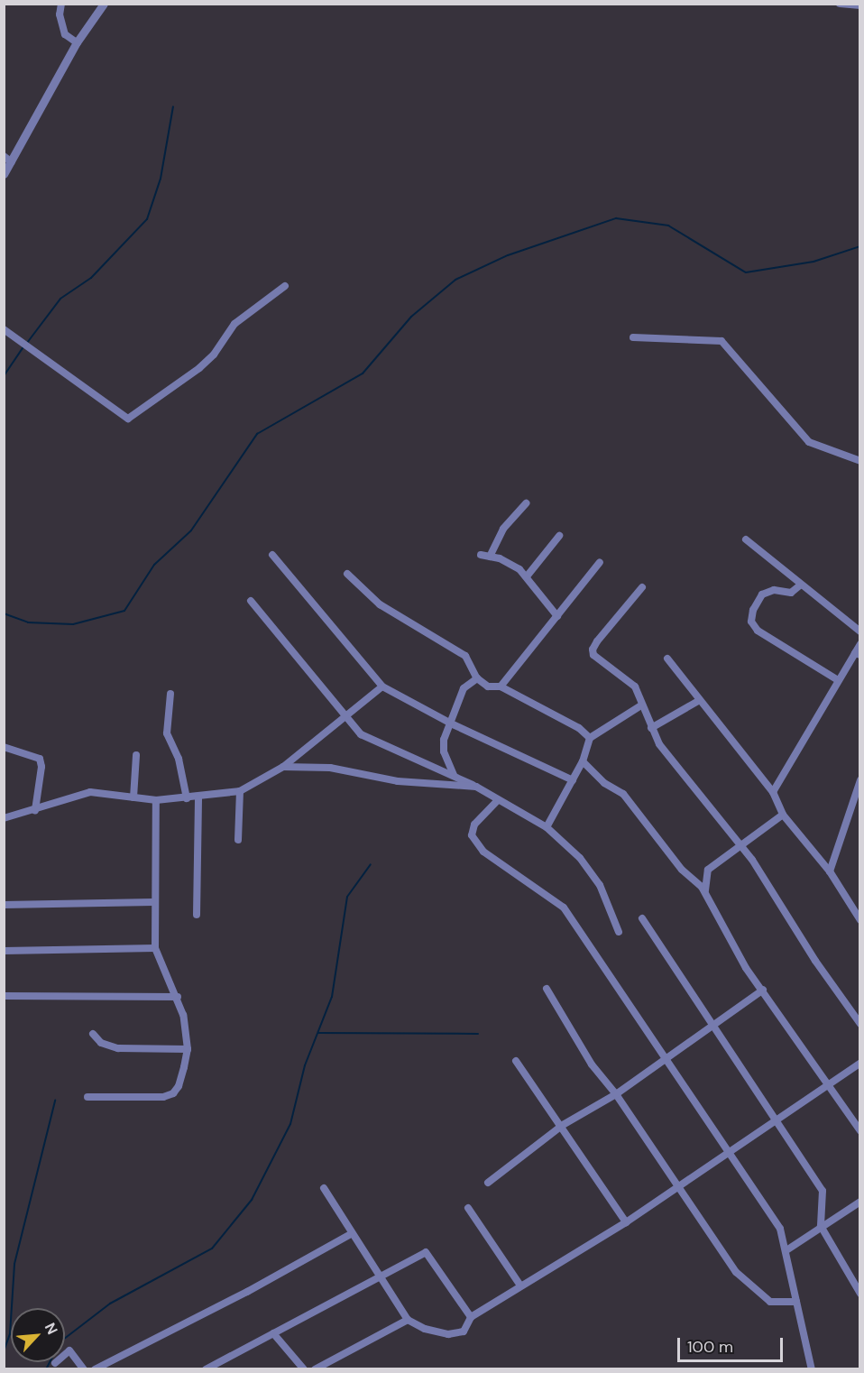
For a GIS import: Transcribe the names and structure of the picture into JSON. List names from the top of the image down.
{
  "scale_bar": "100 m",
  "north": "top right"
}
